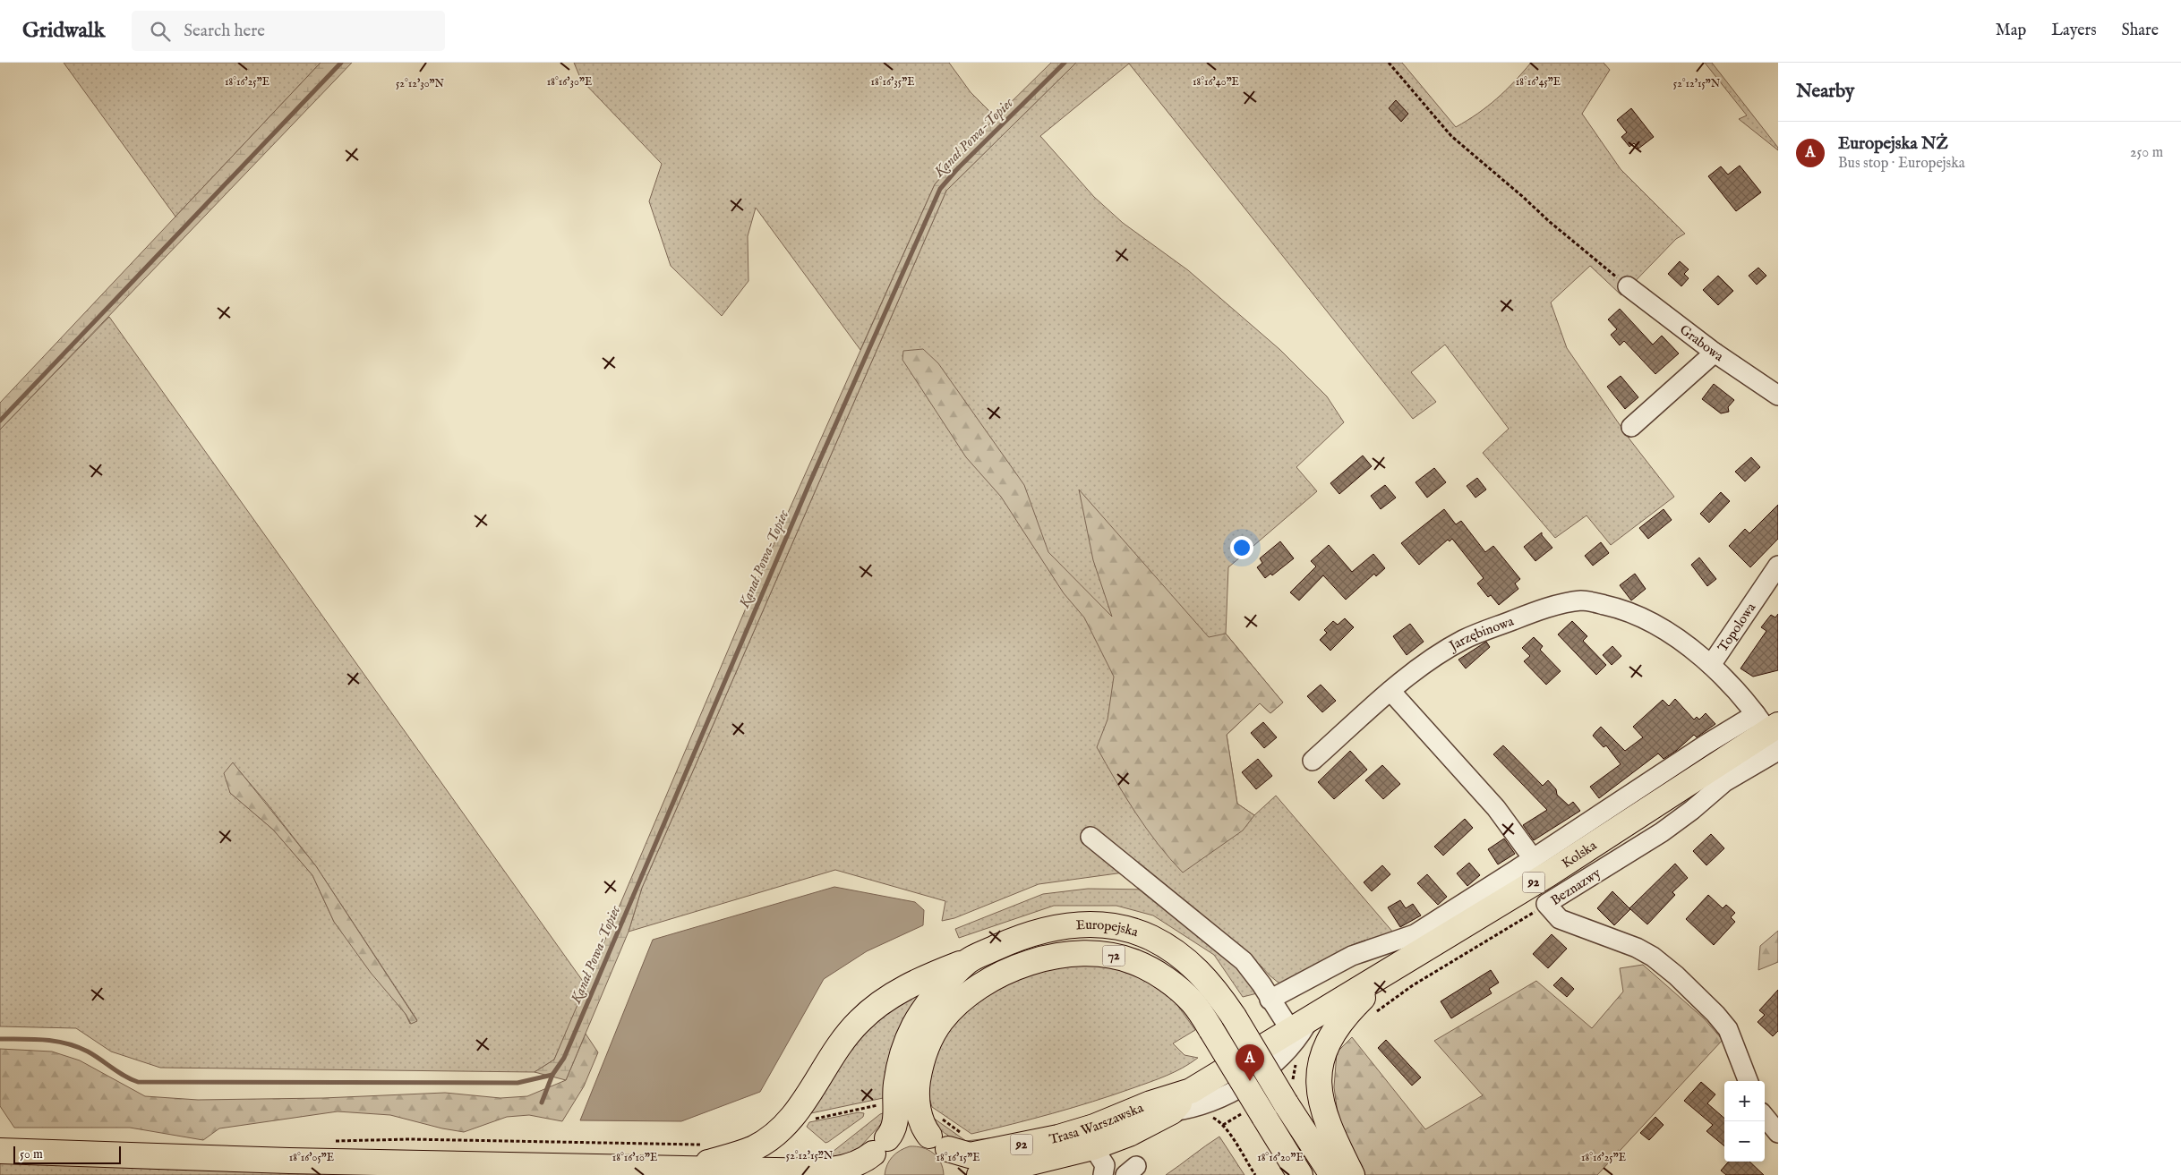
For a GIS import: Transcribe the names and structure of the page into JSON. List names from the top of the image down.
{
  "streets": {
    "main road": [
      "Kolska",
      "92",
      "Europejska",
      "72",
      "Trasa Warszawska"
    ],
    "street": [
      "Grabowa",
      "Topolowa",
      "Jarzębinowa",
      "Beznazwy"
    ]
  },
  "crossings": [
    ["Topolowa", "Jarzębinowa"],
    ["Topolowa", "Kolska"],
    ["Topolowa", "Beznazwy"],
    ["Kolska", "Beznazwy"],
    ["Kolska", "Trasa Warszawska"],
    ["92", "Europejska"],
    ["92", "Trasa Warszawska"],
    ["Europejska", "Trasa Warszawska"]
  ],
  "water": ["Kanał Powa-Topiec"],
  "scale_bar": "50 m",
  "page": {
    "header": "Gridwalk",
    "search": "Search here",
    "nav": ["Map", "Layers", "Share"],
    "heading": "Nearby",
    "list": [
      {
        "mark": "A",
        "name": "Europejska NŻ",
        "note": "Bus stop · Europejska",
        "value": "250 m"
      }
    ],
    "pins": "A",
    "map_buttons": ["+", "−"],
    "scale": "50 m"
  },
  "coordinates": [
    "18°16'30\"E",
    "18°16'45\"E",
    "18°16'25\"E",
    "18°16'35\"E",
    "18°16'40\"E",
    "52°12'30\"N",
    "52°12'15\"N",
    "18°16'05\"E",
    "18°16'10\"E",
    "18°16'15\"E",
    "18°16'20\"E"
  ]
}
